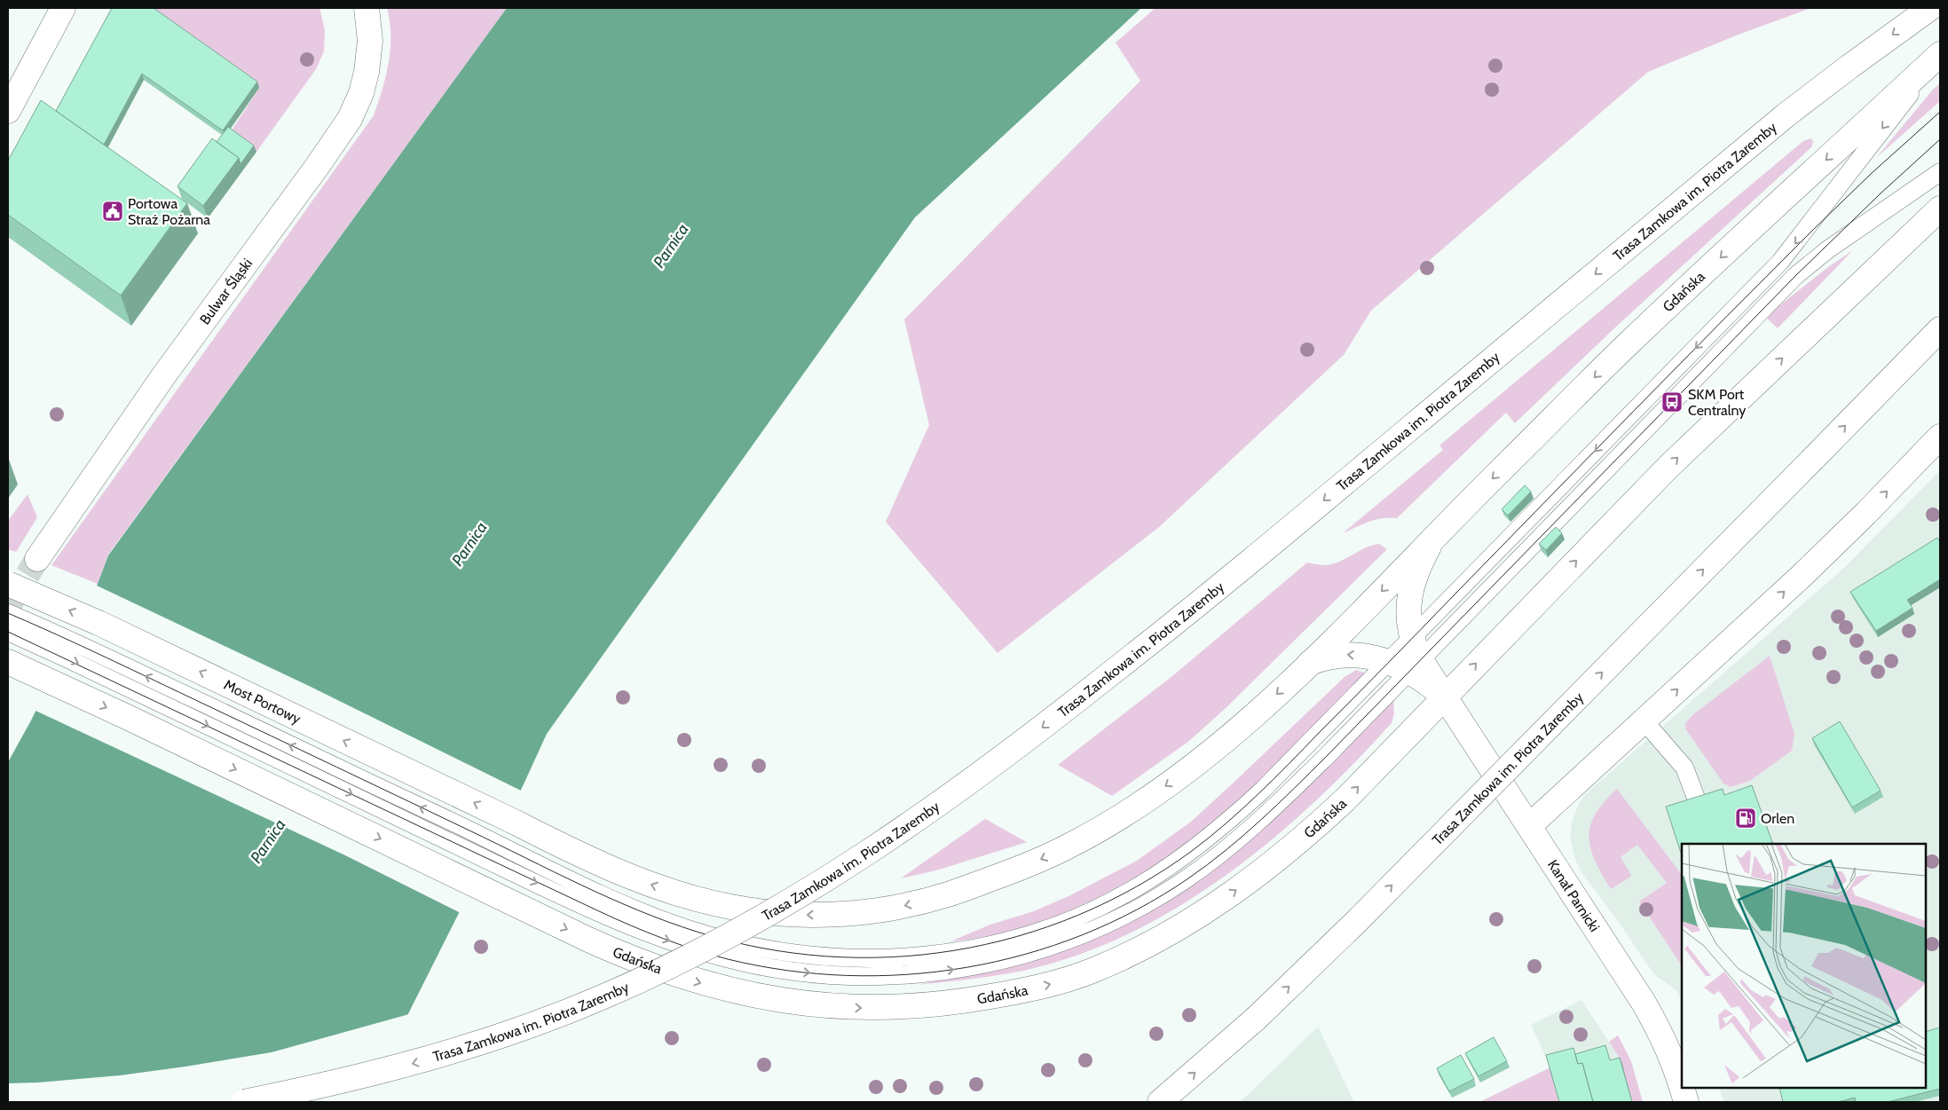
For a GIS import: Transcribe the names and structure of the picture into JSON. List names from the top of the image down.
{
  "streets": {
    "main road": [
      "Trasa Zamkowa im. Piotra Zaremby",
      "Bulwar Śląski",
      "Gdańska",
      "Most Portowy",
      "Kanał Parnicki"
    ]
  },
  "crossings": [
    ["Gdańska", "Most Portowy"],
    ["Gdańska", "Kanał Parnicki"]
  ],
  "one_way": ["Most Portowy"],
  "water": ["Parnica"],
  "places": {
    "public building": ["Portowa Straż Pożarna"],
    "bus stop": ["SKM Port Centralny"],
    "fuel station": ["Orlen"]
  }
}
